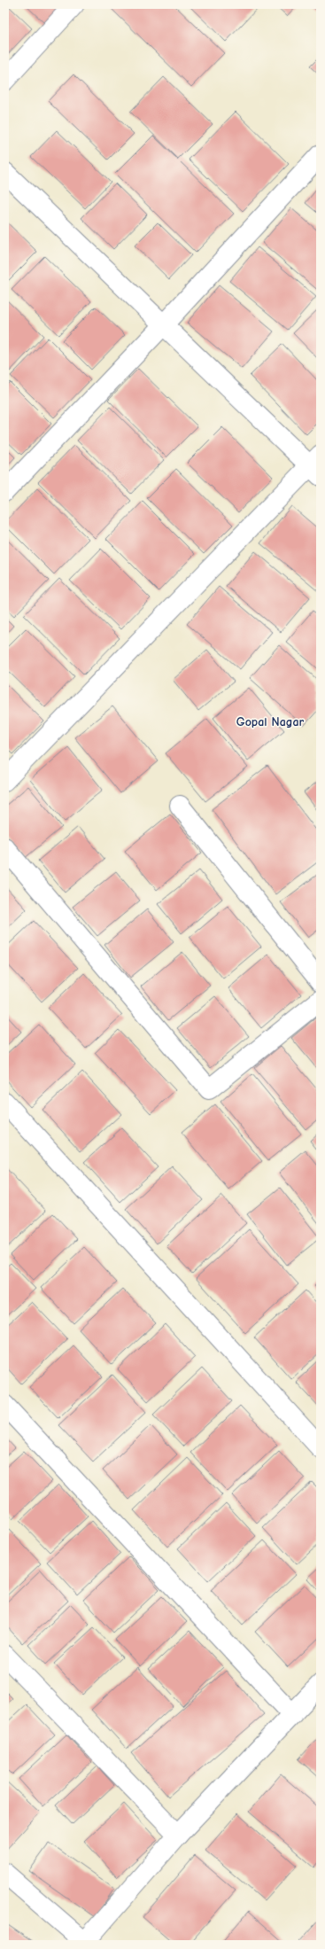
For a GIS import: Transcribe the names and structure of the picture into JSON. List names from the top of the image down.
{
  "districts": ["Gopal Nagar"]
}
